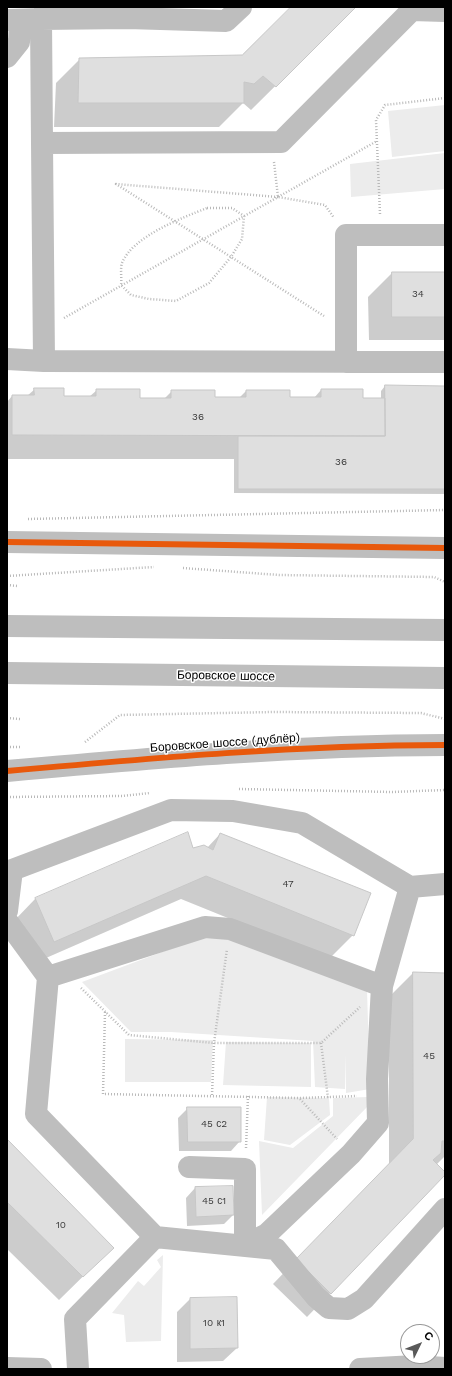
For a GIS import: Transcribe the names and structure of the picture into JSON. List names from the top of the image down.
{
  "streets": {
    "street": ["Боровское шоссе", "Боровское шоссе (дублёр)"]
  },
  "house_numbers": [
    "34",
    "36",
    "36",
    "47",
    "45",
    "45 с2",
    "45 с1",
    "10",
    "10 к1"
  ],
  "north": "top right"
}
